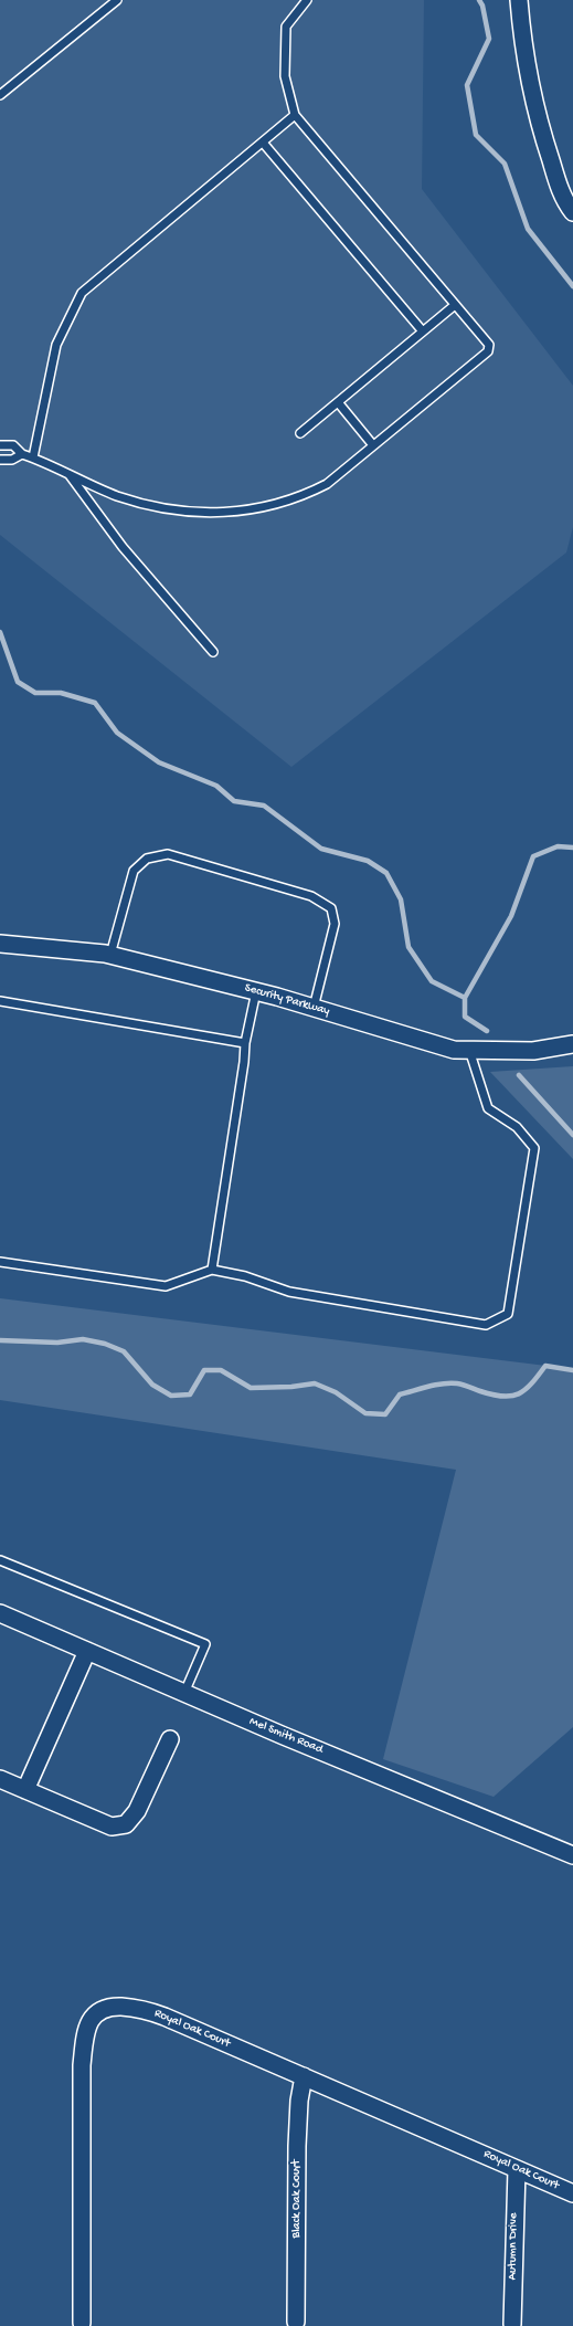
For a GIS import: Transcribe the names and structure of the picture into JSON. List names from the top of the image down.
{
  "streets": {
    "street": [
      "Security Parkway",
      "Mel Smith Road",
      "Royal Oak Court",
      "Black Oak Court",
      "Autumn Drive"
    ]
  },
  "crossings": [
    ["Royal Oak Court", "Black Oak Court"],
    ["Royal Oak Court", "Autumn Drive"]
  ]
}
